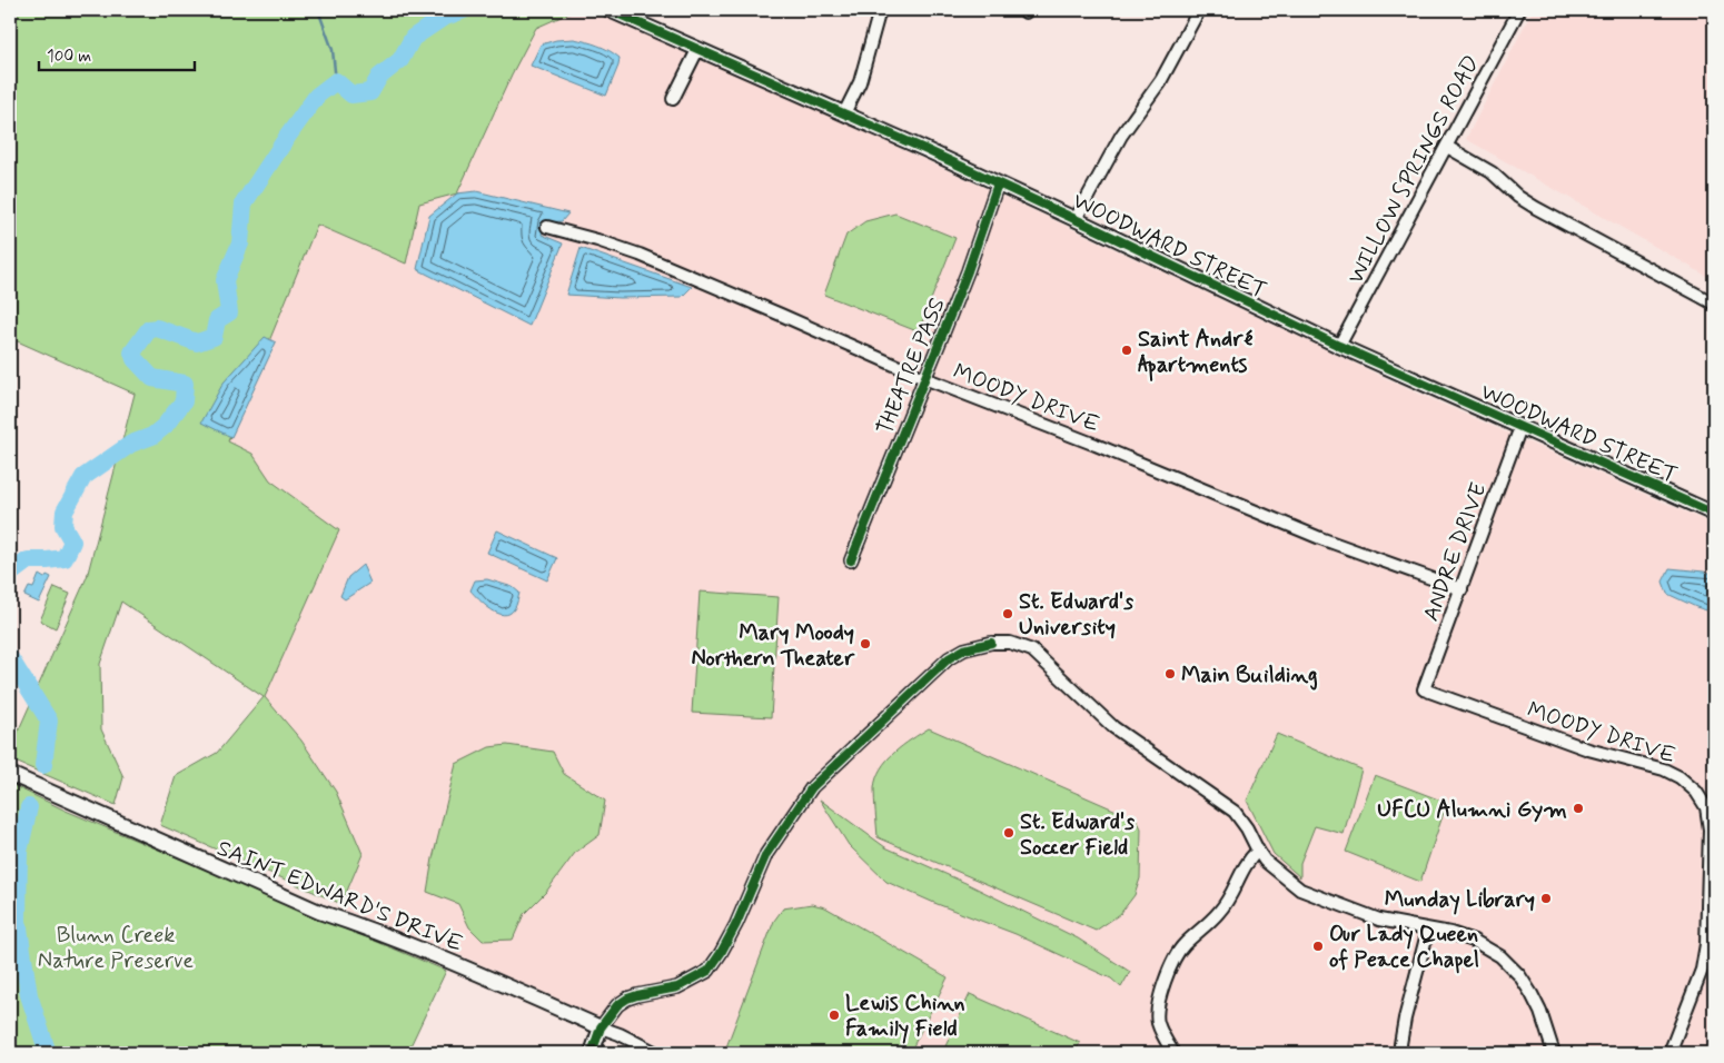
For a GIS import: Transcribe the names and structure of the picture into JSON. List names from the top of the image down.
{
  "streets": {
    "street": [
      "WILLOW SPRINGS ROAD",
      "WOODWARD STREET",
      "THEATRE PASS",
      "MOODY DRIVE",
      "ANDRE DRIVE",
      "SAINT EDWARD'S DRIVE"
    ]
  },
  "crossings": [
    ["WILLOW SPRINGS ROAD", "WOODWARD STREET"],
    ["WOODWARD STREET", "THEATRE PASS"],
    ["WOODWARD STREET", "ANDRE DRIVE"],
    ["THEATRE PASS", "MOODY DRIVE"],
    ["MOODY DRIVE", "ANDRE DRIVE"]
  ],
  "parks": ["Blunn Creek Nature Preserve"],
  "places": [
    "Saint André Apartments",
    "St. Edward's University",
    "Mary Moody Northern Theater",
    "Main Building",
    "UFCU Alumni Gym",
    "St. Edward's Soccer Field",
    "Munday Library",
    "Our Lady Queen of Peace Chapel",
    "Lewis Chinn Family Field"
  ],
  "scale_bar": "100 m"
}
